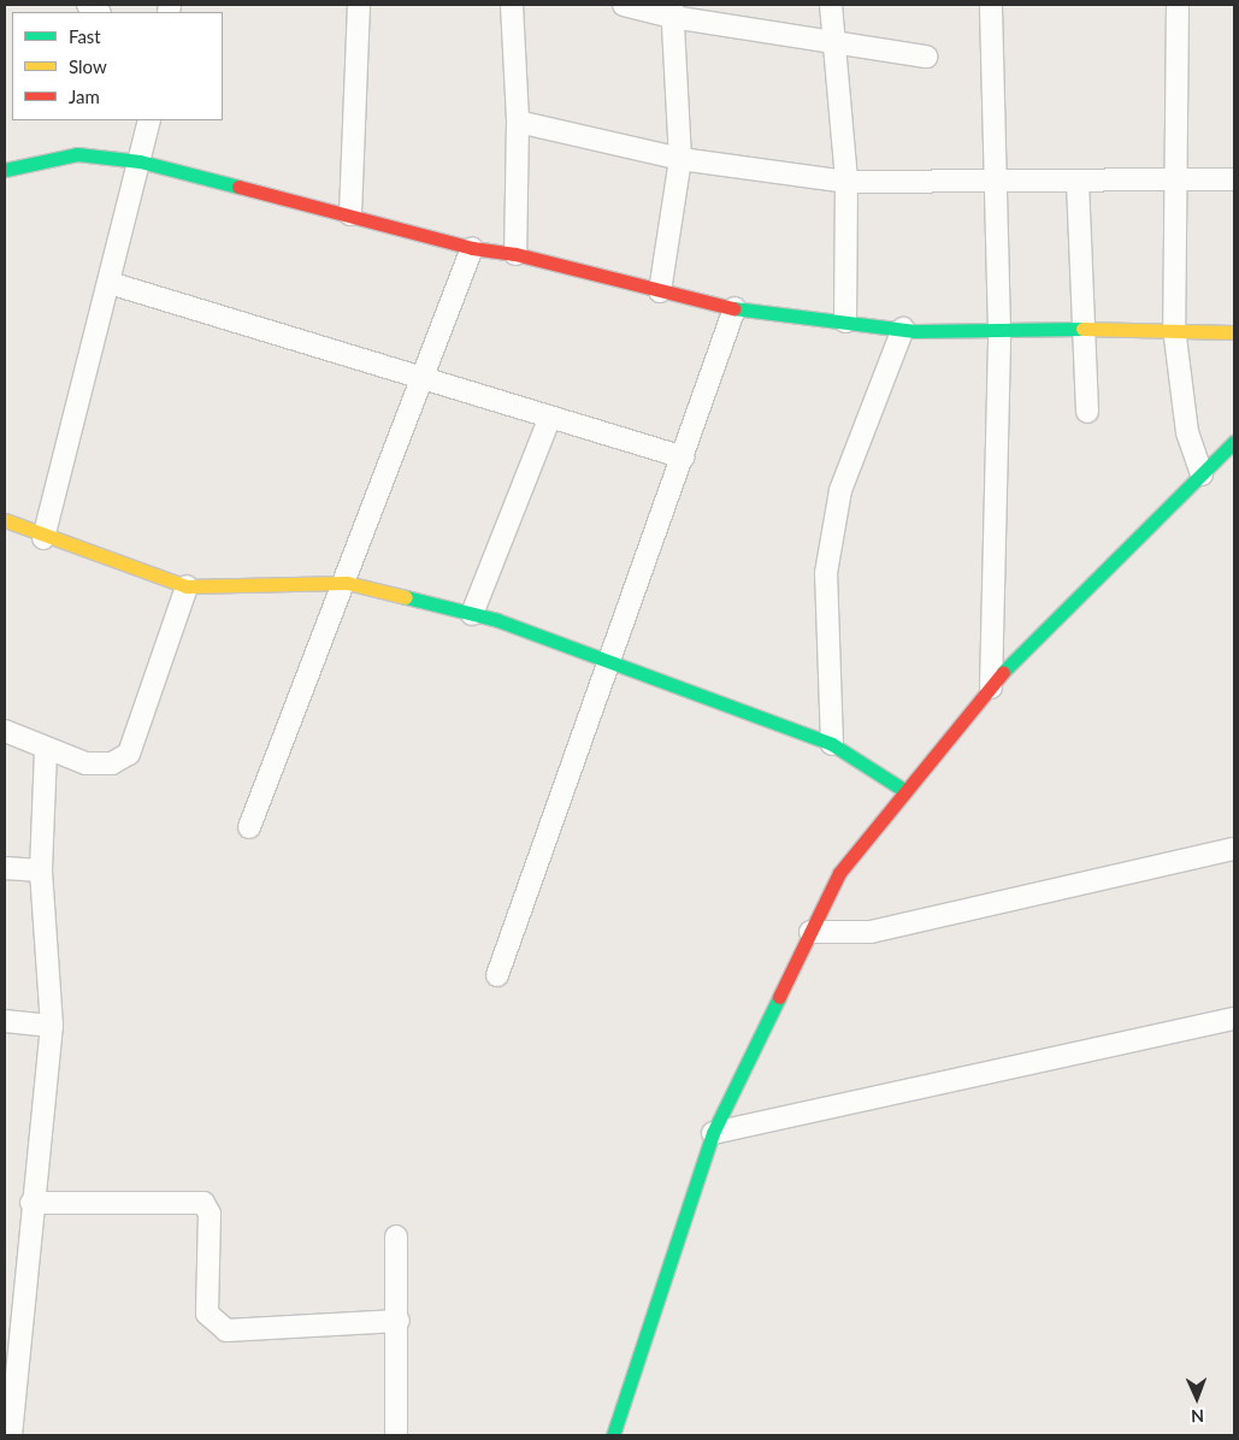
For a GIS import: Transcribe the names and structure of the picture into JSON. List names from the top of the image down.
{
  "legend": ["Fast", "Slow", "Jam"],
  "north": "bottom"
}
